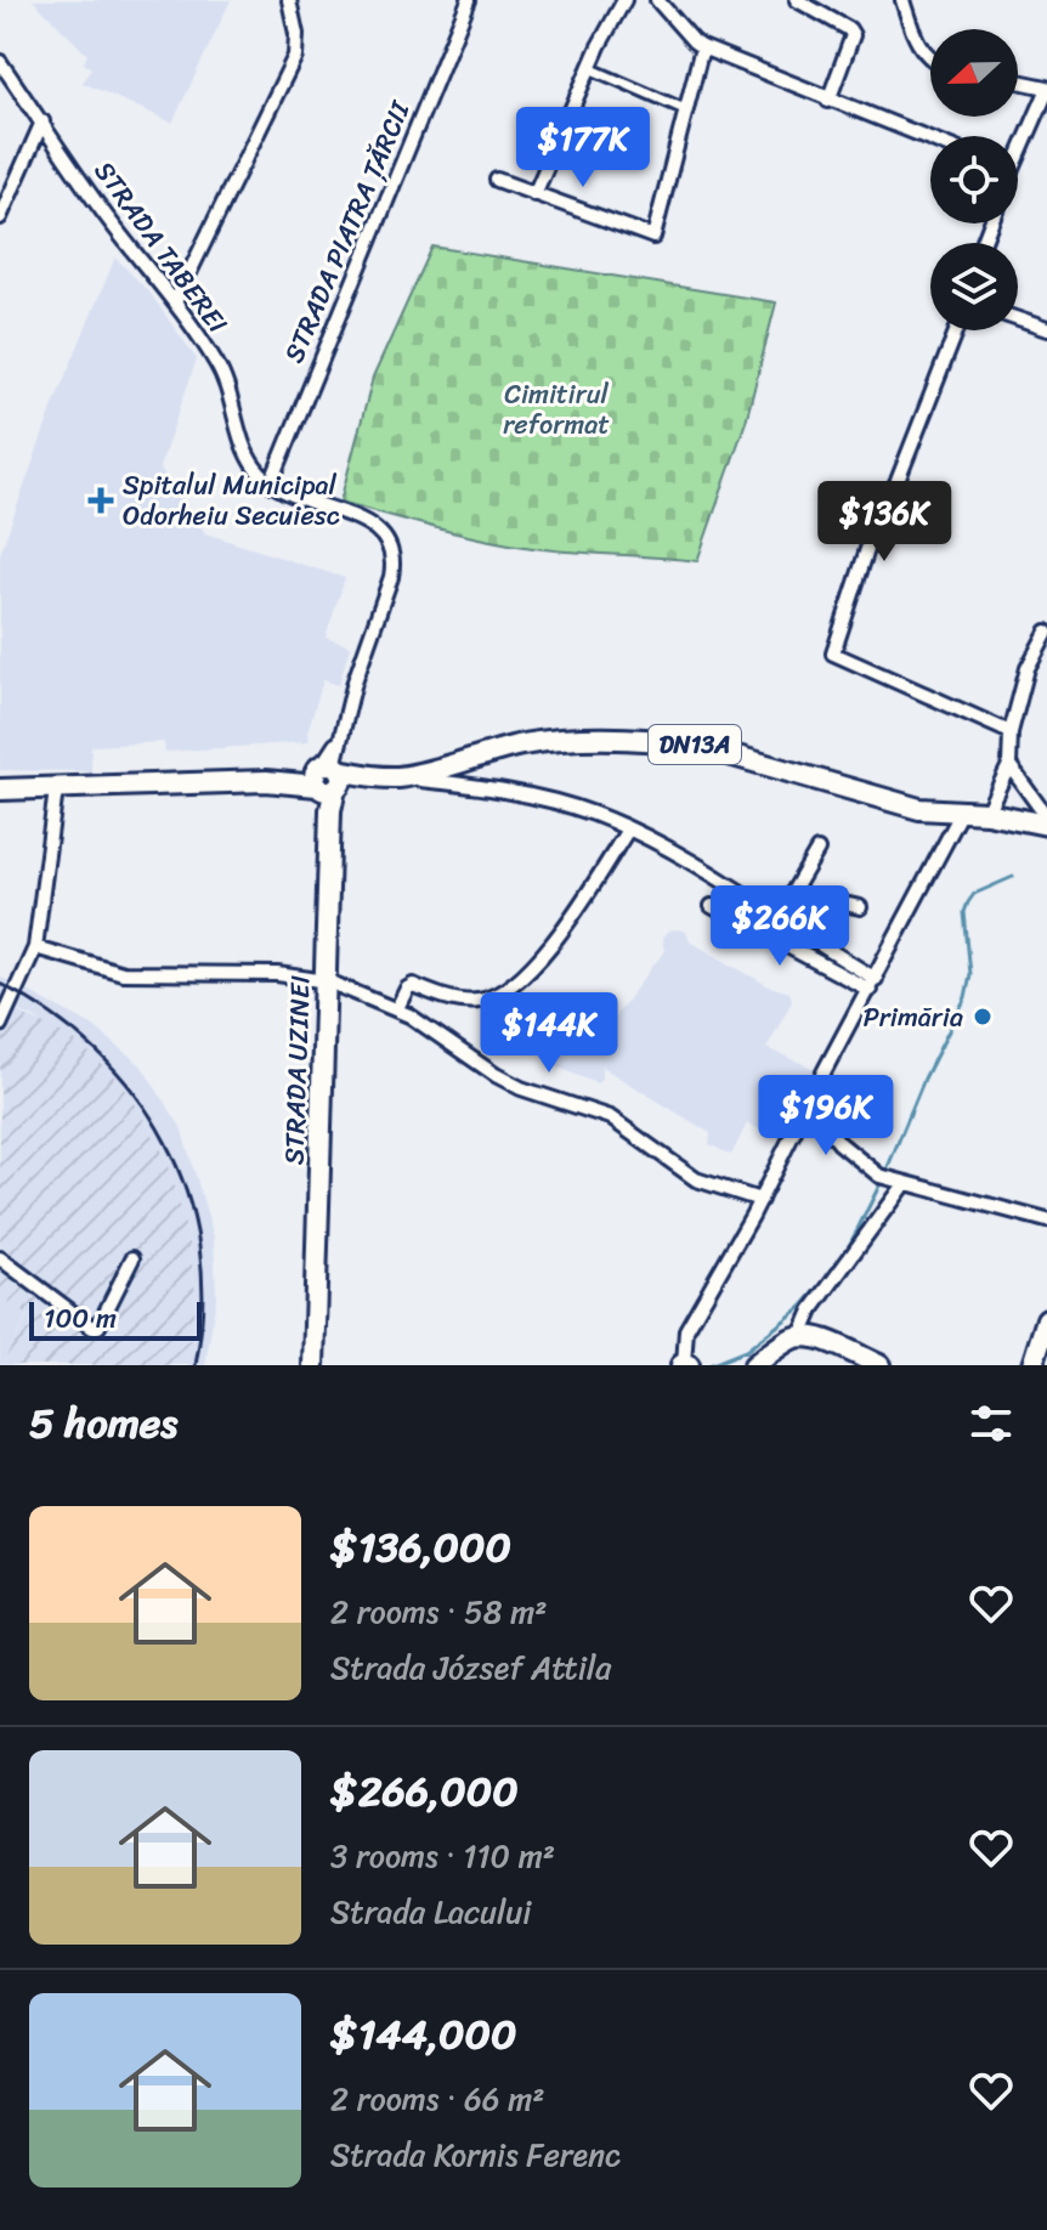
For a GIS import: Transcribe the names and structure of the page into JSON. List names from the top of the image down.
{
  "streets": {
    "main road": ["DN13A", "STRADA UZINEI"],
    "street": ["STRADA PIATRA ȚĂRCII", "STRADA TABEREI"]
  },
  "crossings": [
    ["STRADA PIATRA ȚĂRCII", "STRADA TABEREI"],
    ["DN13A", "STRADA UZINEI"]
  ],
  "parks": ["Cimitirul reformat"],
  "places": {
    "health": ["Spitalul Municipal Odorheiu Secuiesc"],
    "other": ["Primăria"]
  },
  "scale_bar": "100 m",
  "north": "left",
  "page": {
    "price": [
      "$177K",
      "$136K",
      "$266K",
      "$144K",
      "$196K"
    ],
    "scale": "100 m",
    "heading": "5 homes",
    "list": [
      {
        "name": "$136,000",
        "note": "2 rooms · 58 m² · Strada József Attila"
      },
      {
        "name": "$266,000",
        "note": "3 rooms · 110 m² · Strada Lacului"
      },
      {
        "name": "$144,000",
        "note": "2 rooms · 66 m² · Strada Kornis Ferenc"
      }
    ]
  }
}
